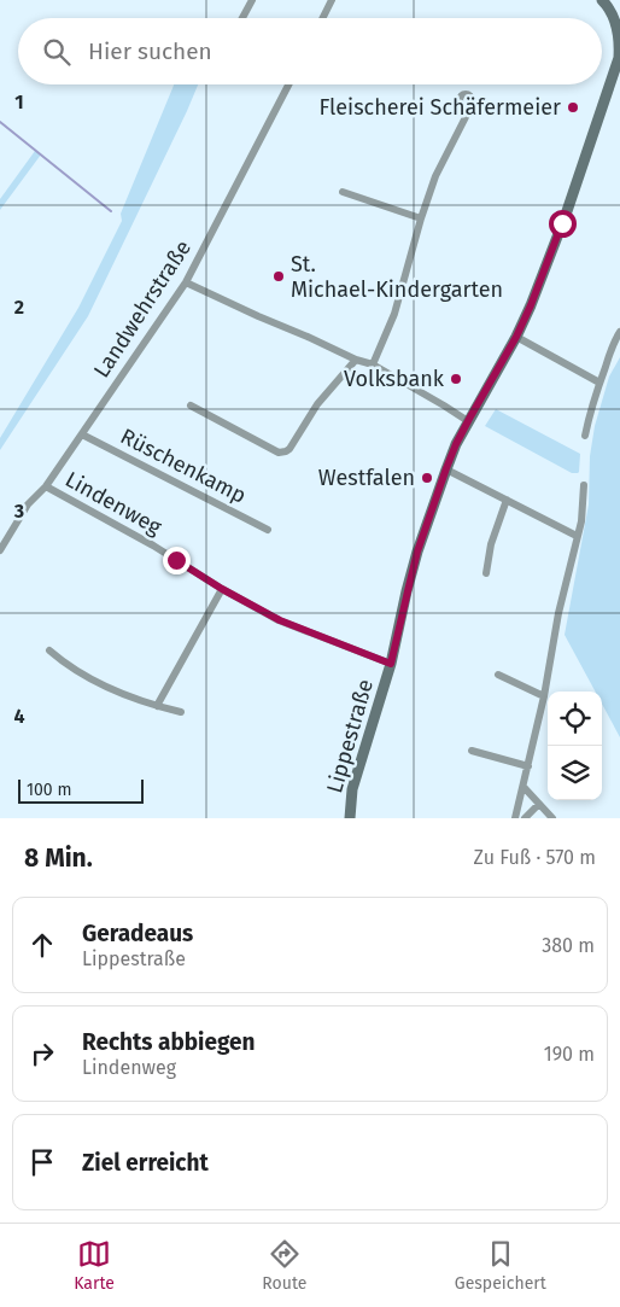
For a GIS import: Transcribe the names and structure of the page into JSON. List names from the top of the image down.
{
  "streets": {
    "main road": ["Lippestraße"],
    "street": ["Landwehrstraße", "Rüschenkamp", "Lindenweg"]
  },
  "crossings": [
    ["Landwehrstraße", "Rüschenkamp"],
    ["Landwehrstraße", "Lindenweg"],
    ["Lindenweg", "Lippestraße"]
  ],
  "places": [
    "Fleischerei Schäfermeier",
    "St. Michael-Kindergarten",
    "Volksbank",
    "Westfalen"
  ],
  "scale_bar": "100 m",
  "page": {
    "search": "Hier suchen",
    "scale": "100 m",
    "heading": ["8 Min.", "Zu Fuß · 570 m"],
    "list": [
      ["Geradeaus", "Lippestraße", "380 m"],
      ["Rechts abbiegen", "Lindenweg", "190 m"],
      "Ziel erreicht"
    ],
    "nav": ["Karte", "Route", "Gespeichert"]
  },
  "grid": {
    "rows": [
      "1",
      "2",
      "3",
      "4"
    ]
  }
}
